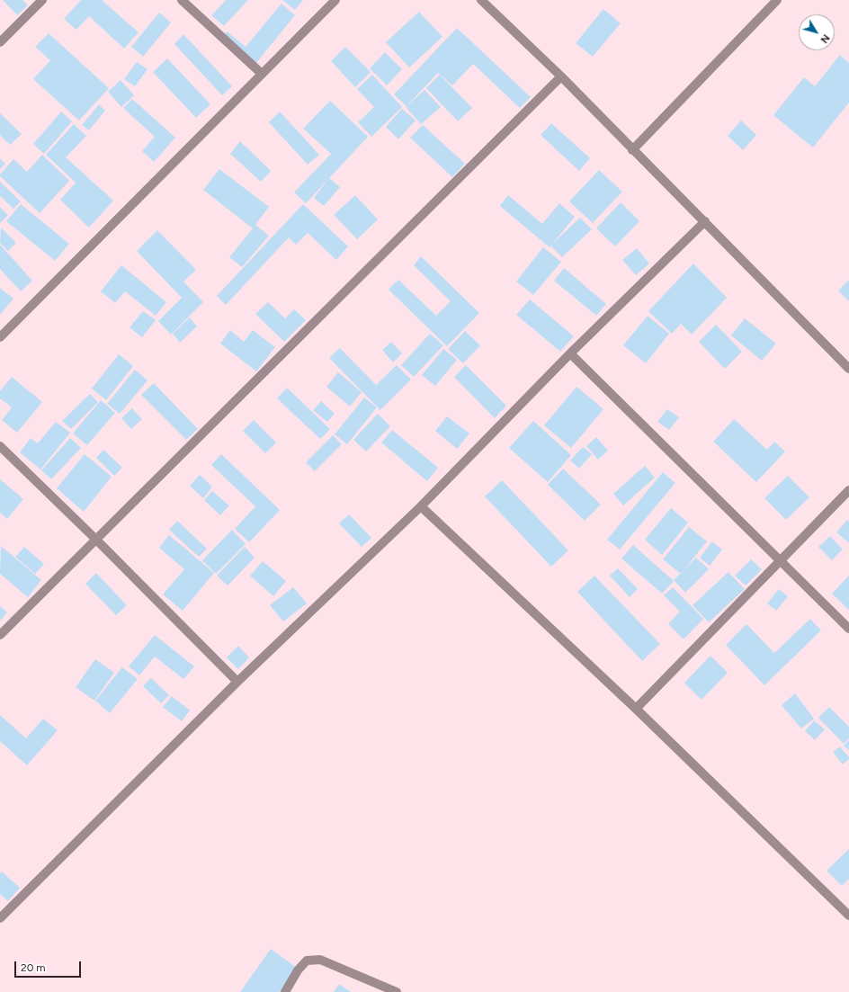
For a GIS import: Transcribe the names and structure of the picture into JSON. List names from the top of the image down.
{
  "scale_bar": "20 m",
  "north": "bottom right"
}
